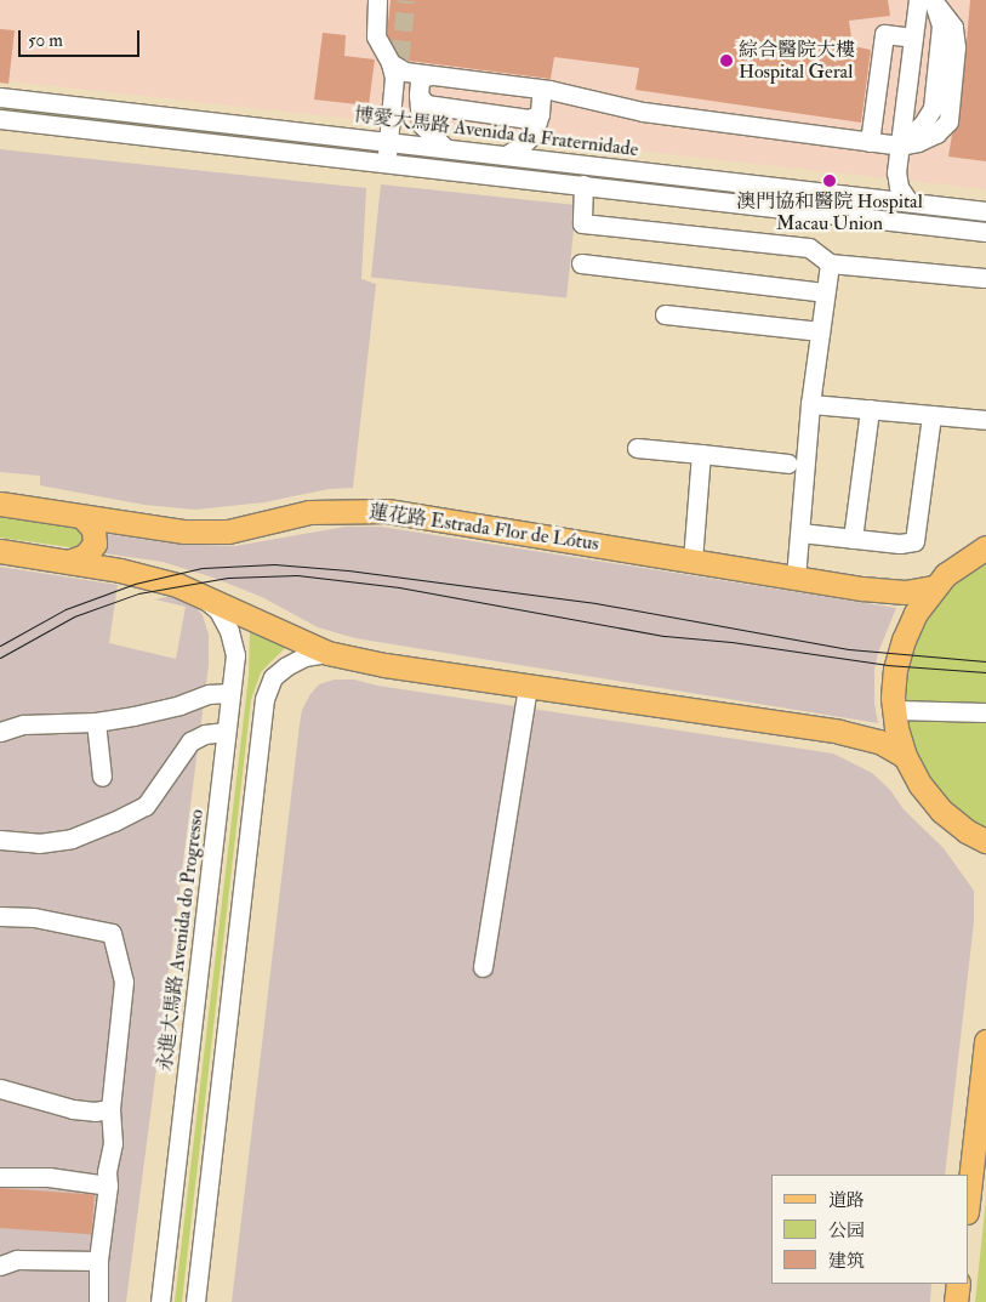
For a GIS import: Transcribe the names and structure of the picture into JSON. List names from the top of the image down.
{
  "streets": {
    "main road": ["蓮花路 Estrada Flor de Lótus"],
    "street": ["博愛大馬路 Avenida da Fraternidade", "永進大馬路 Avenida do Progresso"]
  },
  "places": ["綜合醫院大樓 Hospital Geral", "澳門協和醫院 Hospital Macau Union"],
  "legend": ["道路", "公园", "建筑"],
  "scale_bar": "50 m"
}
